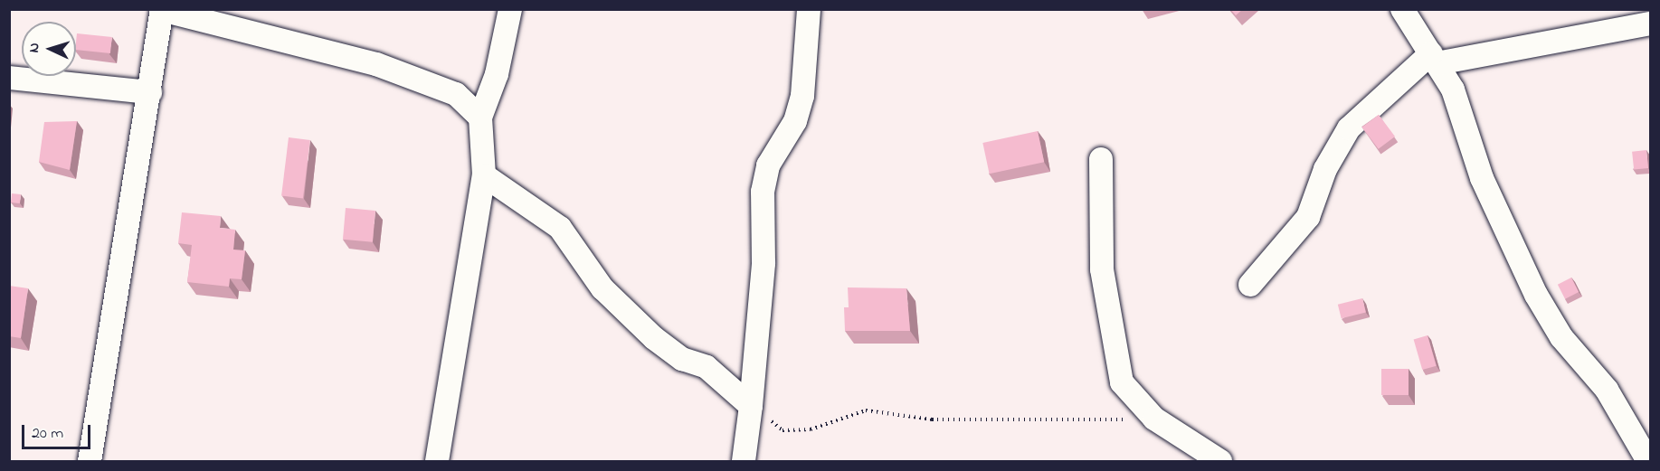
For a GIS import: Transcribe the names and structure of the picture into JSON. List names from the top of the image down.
{
  "scale_bar": "20 m",
  "north": "left"
}
